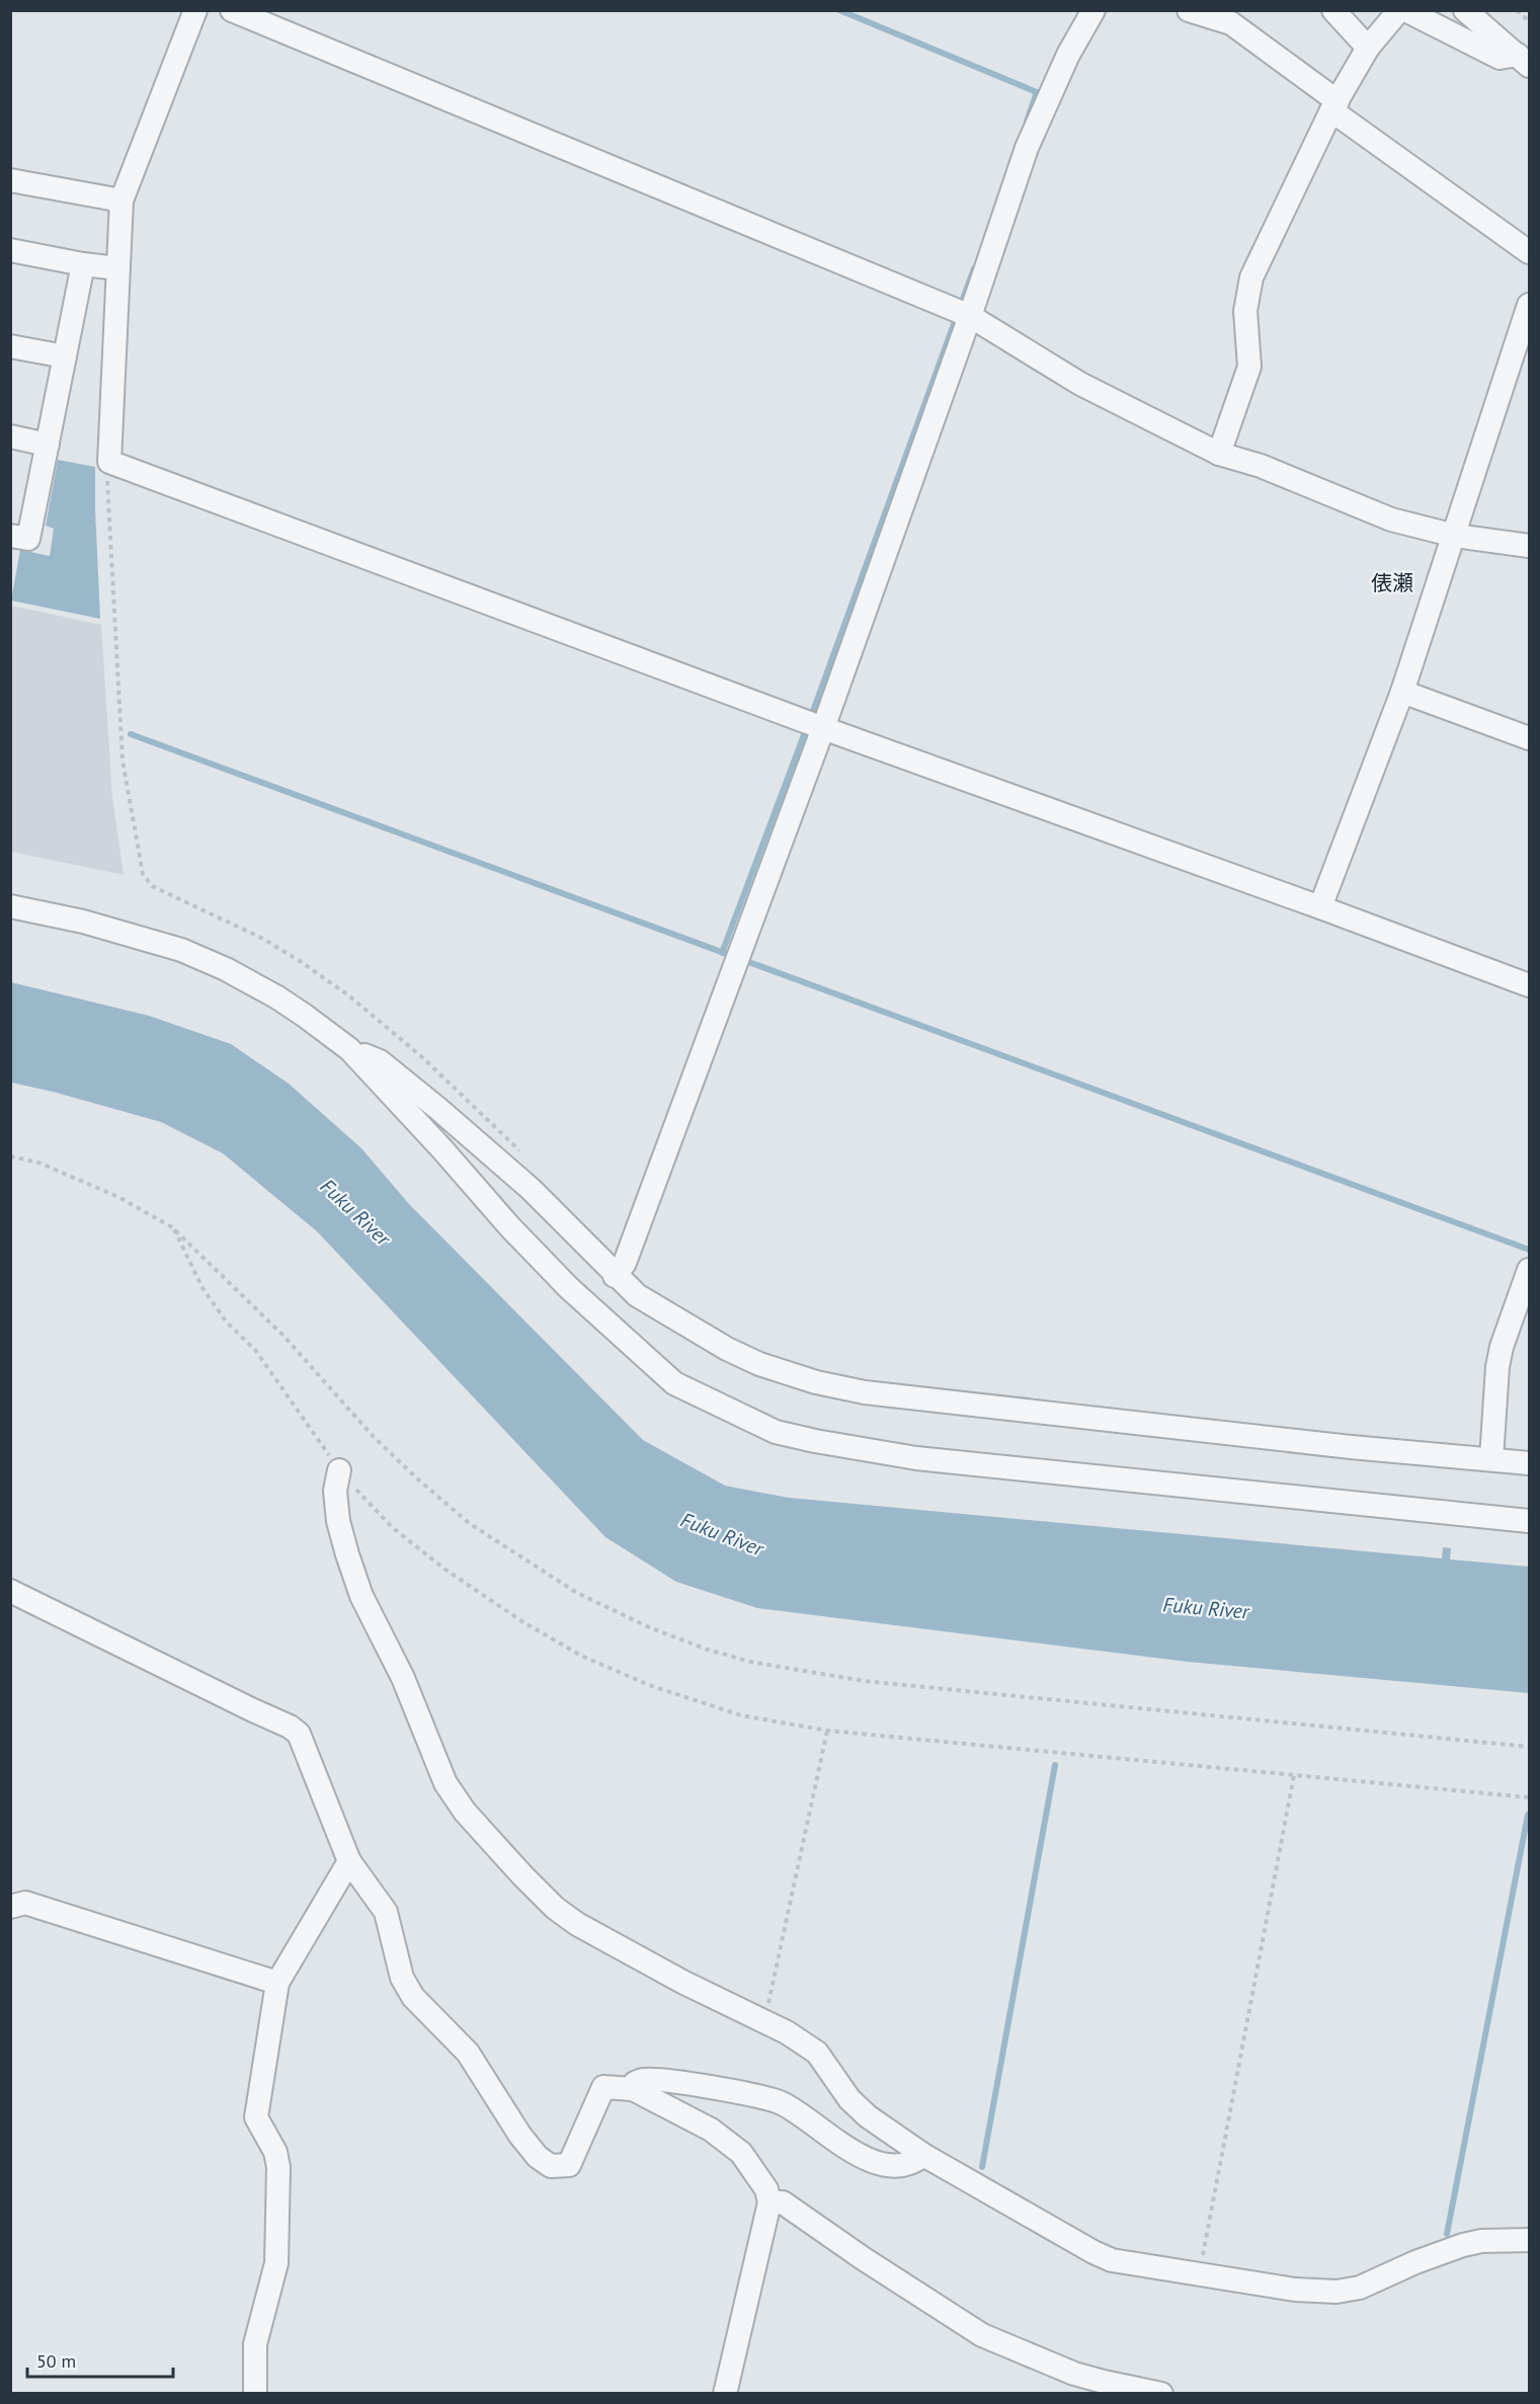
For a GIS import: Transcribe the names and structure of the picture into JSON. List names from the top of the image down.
{
  "districts": ["俵瀬"],
  "water": ["Fuku River"],
  "scale_bar": "50 m"
}
